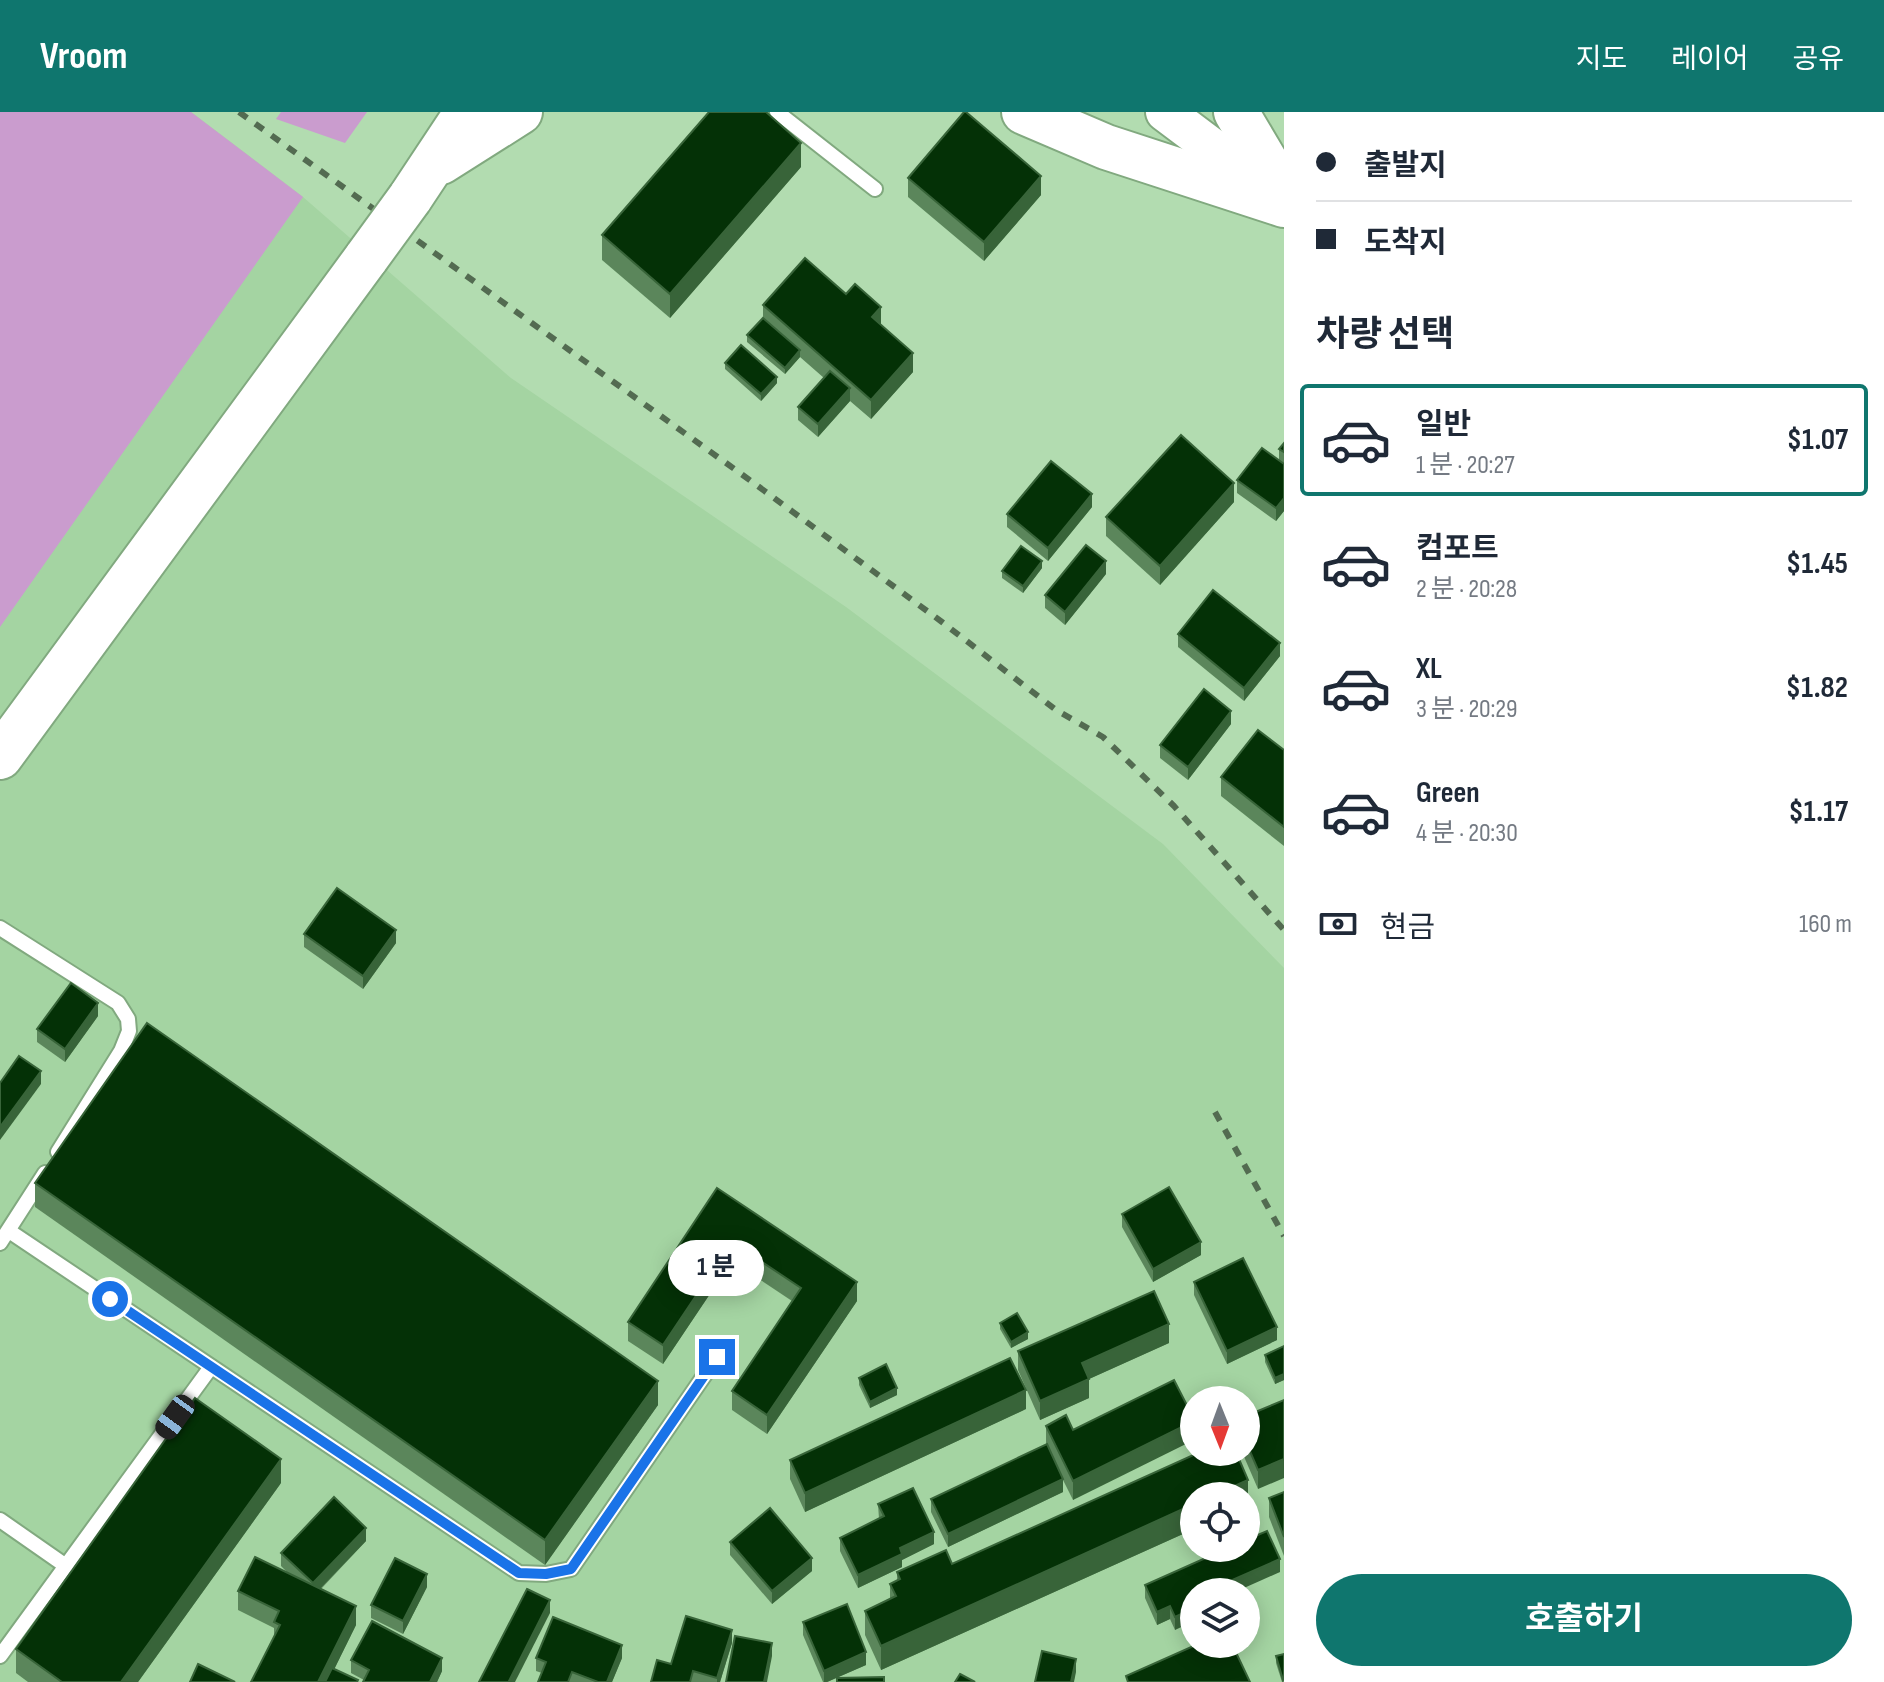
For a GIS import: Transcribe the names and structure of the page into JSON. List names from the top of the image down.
{
  "north": "bottom",
  "page": {
    "header": "Vroom",
    "nav": ["지도", "레이어", "공유"],
    "banner": ["출발지", "도착지"],
    "heading": "차량 선택",
    "list": [
      {
        "name": "일반",
        "note": "1 분 · 20:27",
        "value": "$1.07"
      },
      {
        "name": "컴포트",
        "note": "2 분 · 20:28",
        "value": "$1.45"
      },
      {
        "name": "XL",
        "note": "3 분 · 20:29",
        "value": "$1.82"
      },
      {
        "name": "Green",
        "note": "4 분 · 20:30",
        "value": "$1.17"
      }
    ],
    "pay": ["현금", "160 m"],
    "bubble": "1 분",
    "buttons": "호출하기"
  }
}
